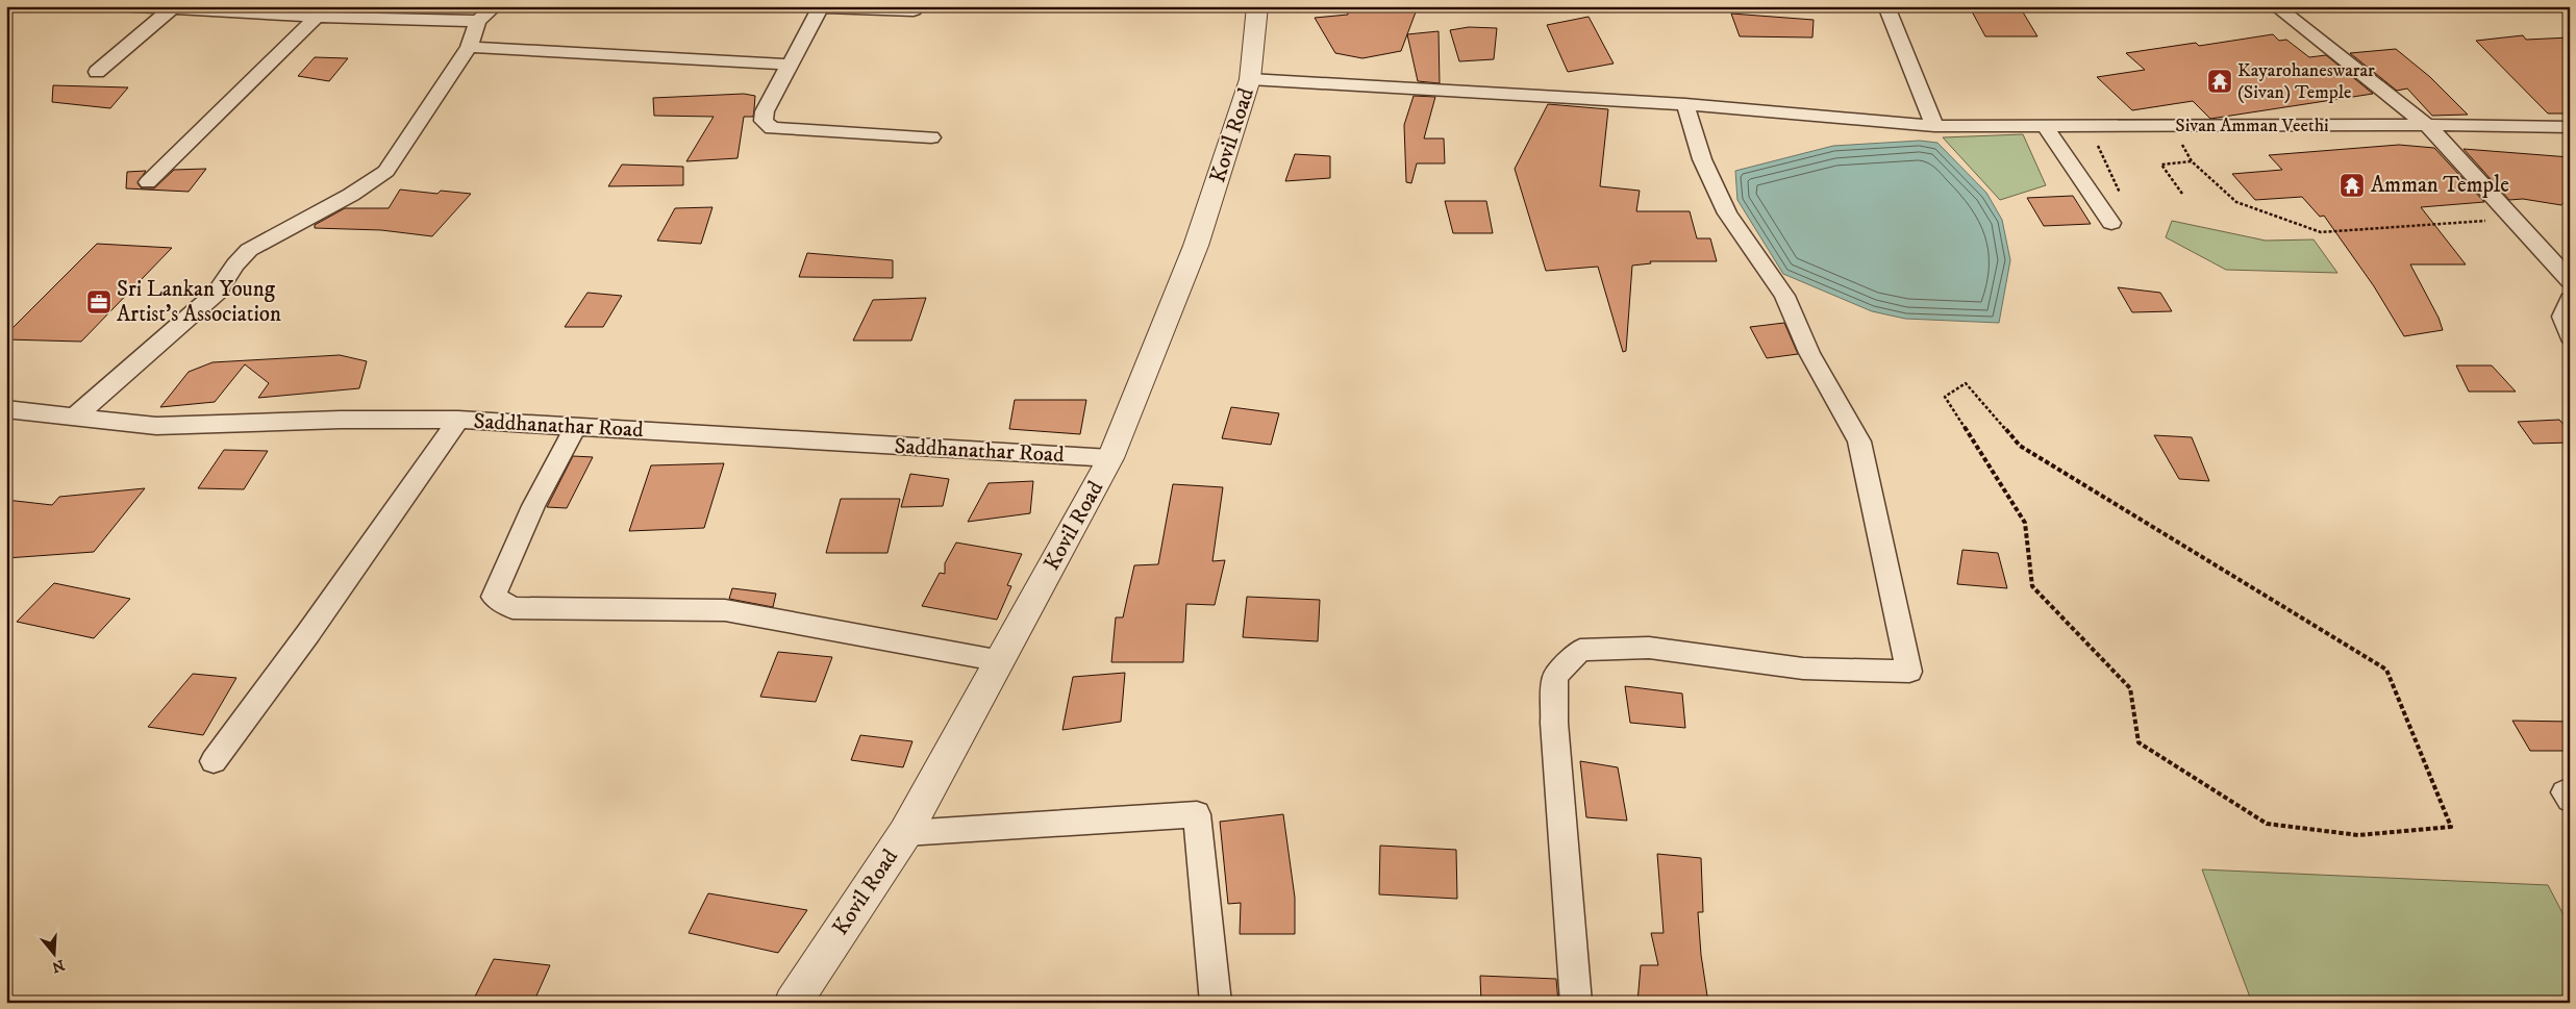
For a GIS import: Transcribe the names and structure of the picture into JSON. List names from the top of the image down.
{
  "streets": {
    "street": ["Sivan Amman Veethi", "Kovil Road", "Saddhanathar Road"]
  },
  "crossings": [
    ["Sivan Amman Veethi", "Kovil Road"],
    ["Kovil Road", "Saddhanathar Road"]
  ],
  "places": {
    "temple": ["Kayarohaneswarar (Sivan) Temple", "Amman Temple"],
    "office": ["Sri Lankan Young Artist's Association"]
  },
  "north": "bottom"
}
